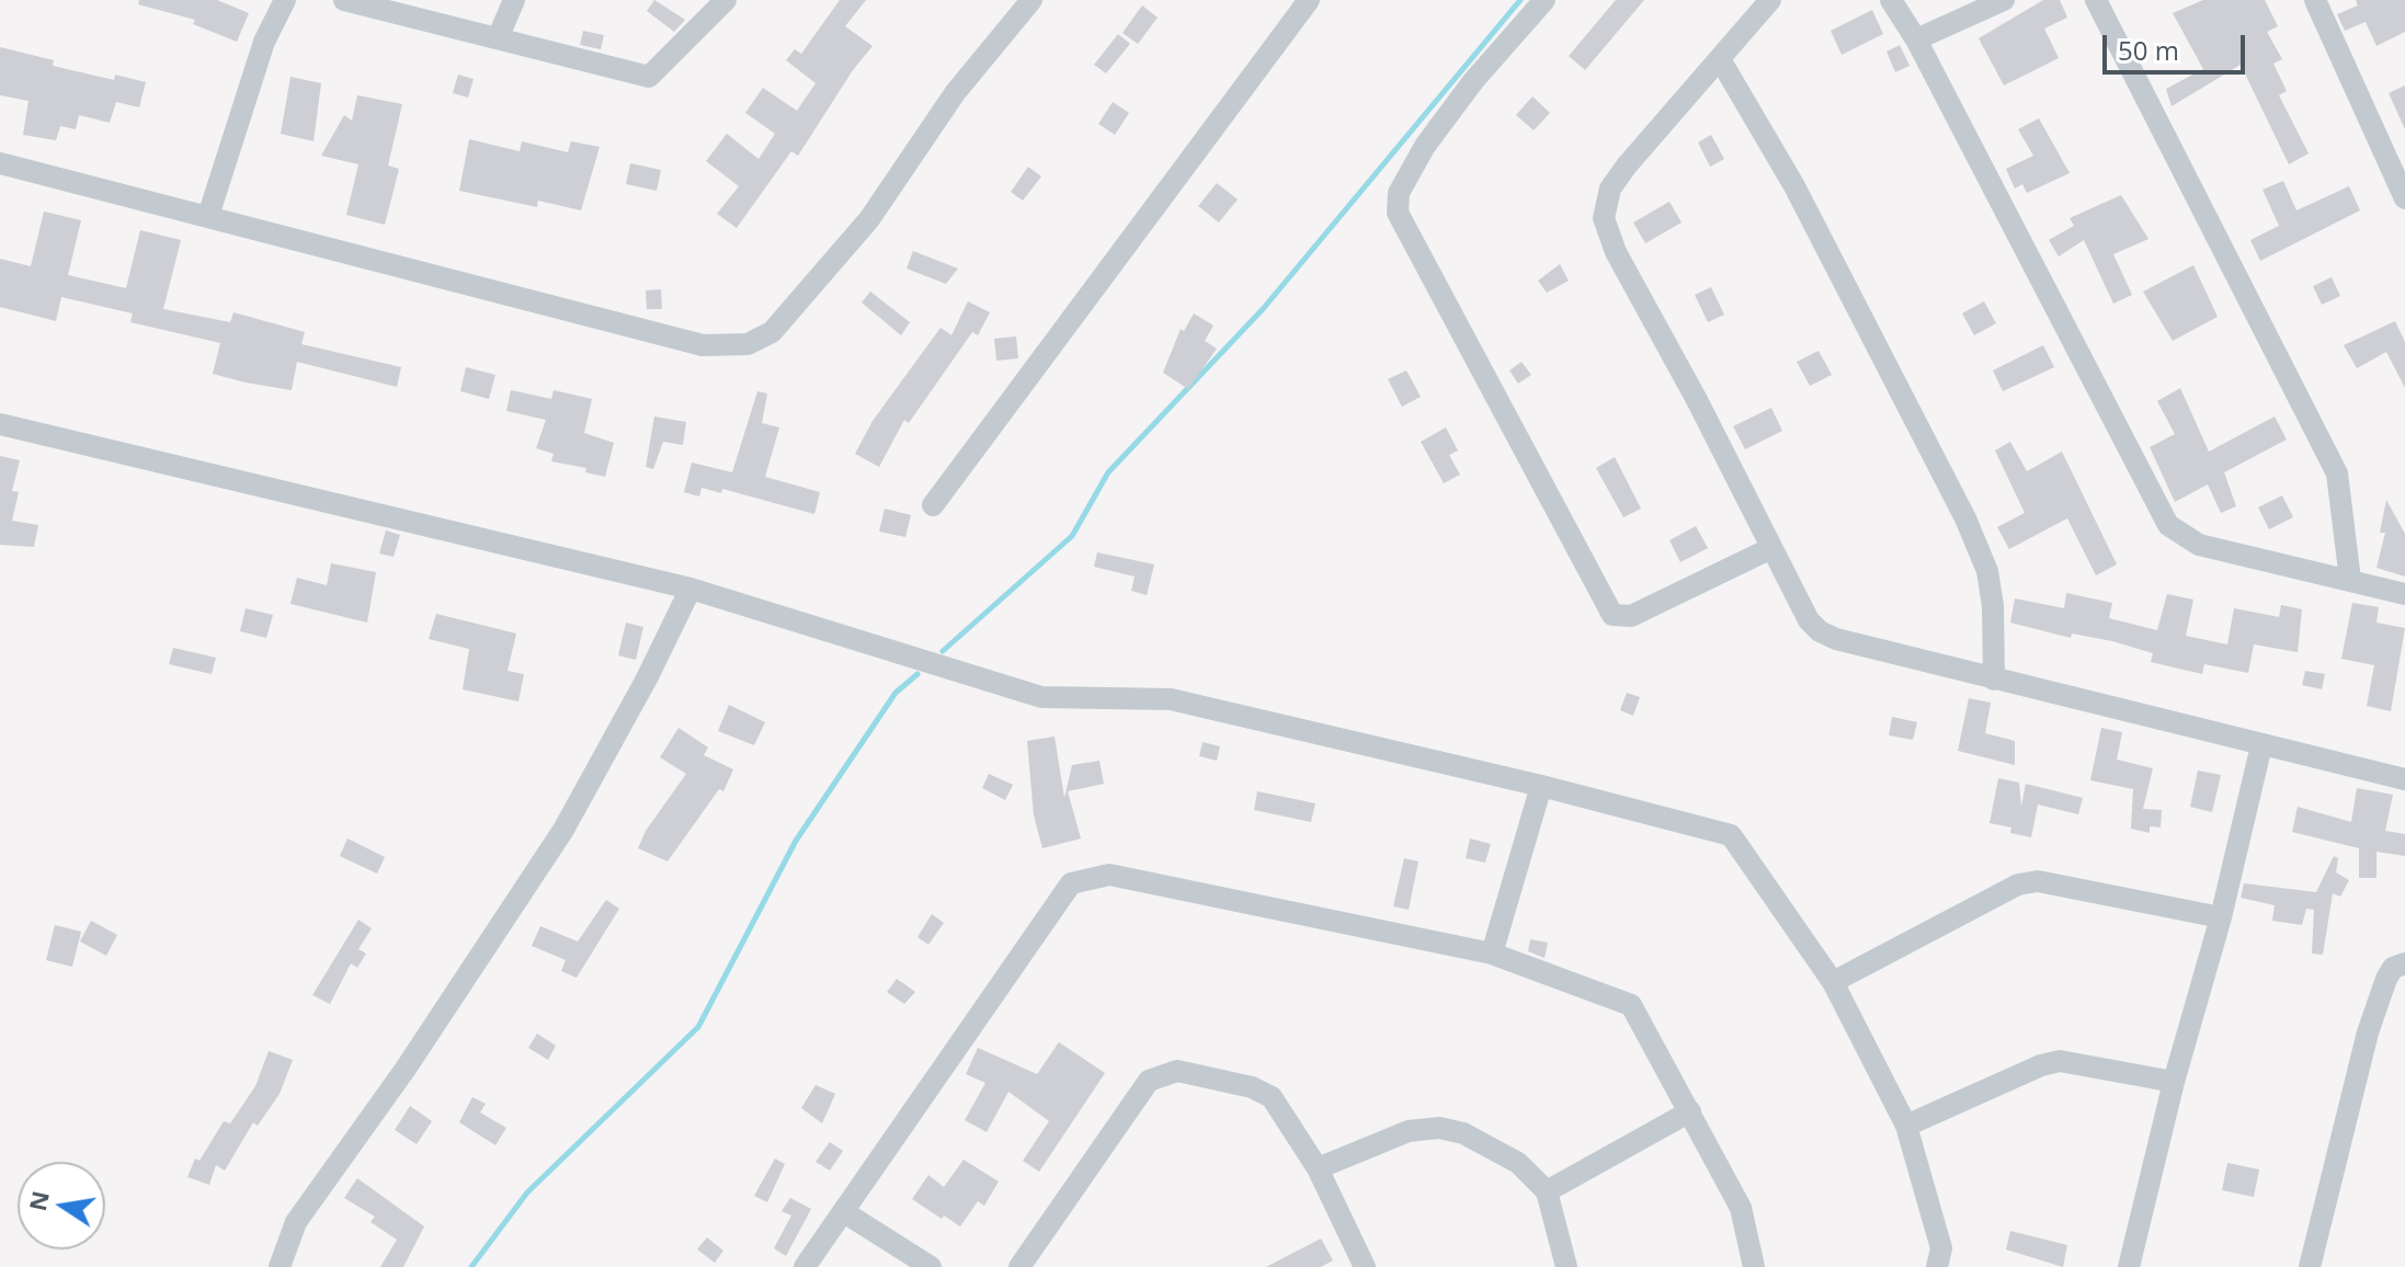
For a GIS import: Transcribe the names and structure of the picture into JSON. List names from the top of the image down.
{
  "scale_bar": "50 m",
  "north": "left"
}
